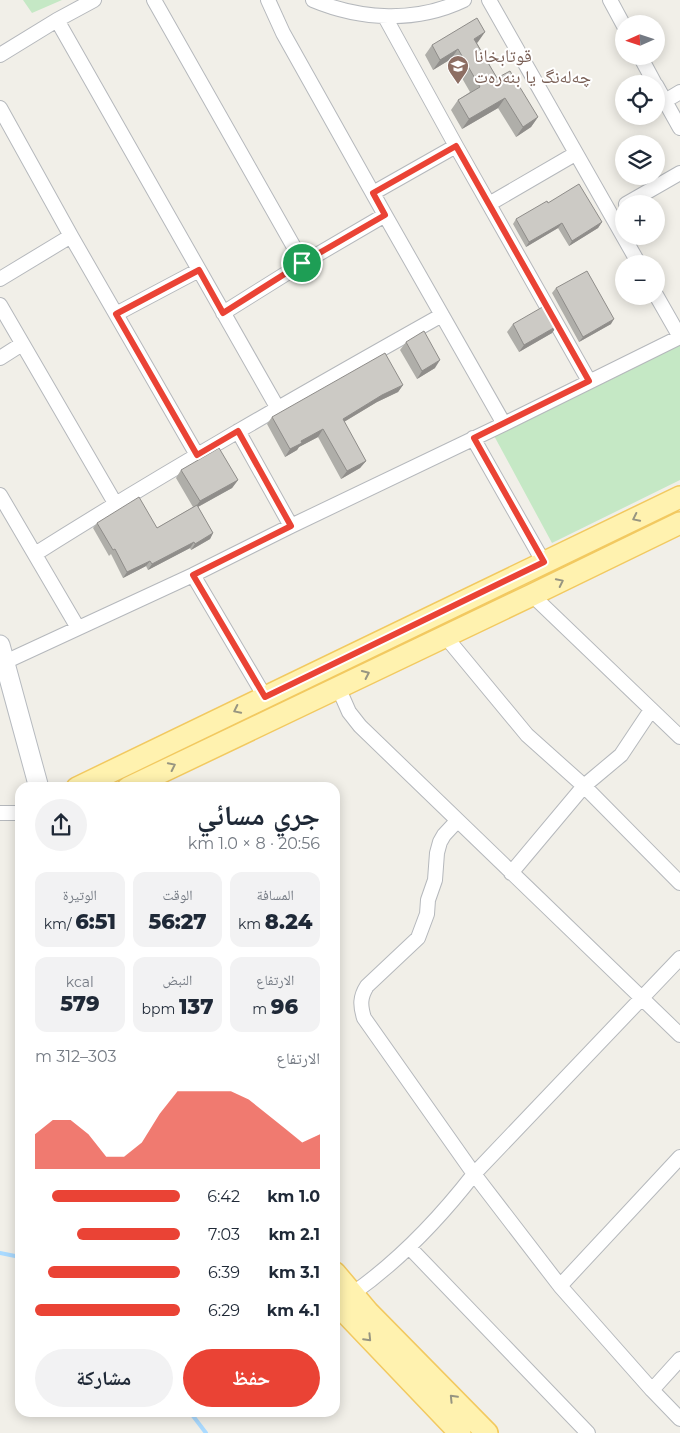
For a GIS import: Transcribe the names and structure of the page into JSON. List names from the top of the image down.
{
  "places": {
    "school or university": ["قوتابخانا چەلەنگ یا بنەرەت"]
  },
  "north": "left",
  "page": {
    "map_buttons": ["+", "−"],
    "heading": ["جري مسائي", "20:56 · 8 × 1.0 km"],
    "stats": [
      ["المسافة", "8.24 km"],
      ["الوقت", "56:27"],
      ["الوتيرة", "6:51 /km"],
      ["الارتفاع", "96 m"],
      ["النبض", "137 bpm"],
      ["kcal", "579"]
    ],
    "chart": ["الارتفاع", "303–312 m"],
    "list": [
      {
        "name": "1.0 km",
        "note": "6:42"
      },
      {
        "name": "2.1 km",
        "note": "7:03"
      },
      {
        "name": "3.1 km",
        "note": "6:39"
      },
      {
        "name": "4.1 km",
        "note": "6:29"
      }
    ],
    "buttons": ["حفظ", "مشاركة"]
  }
}
